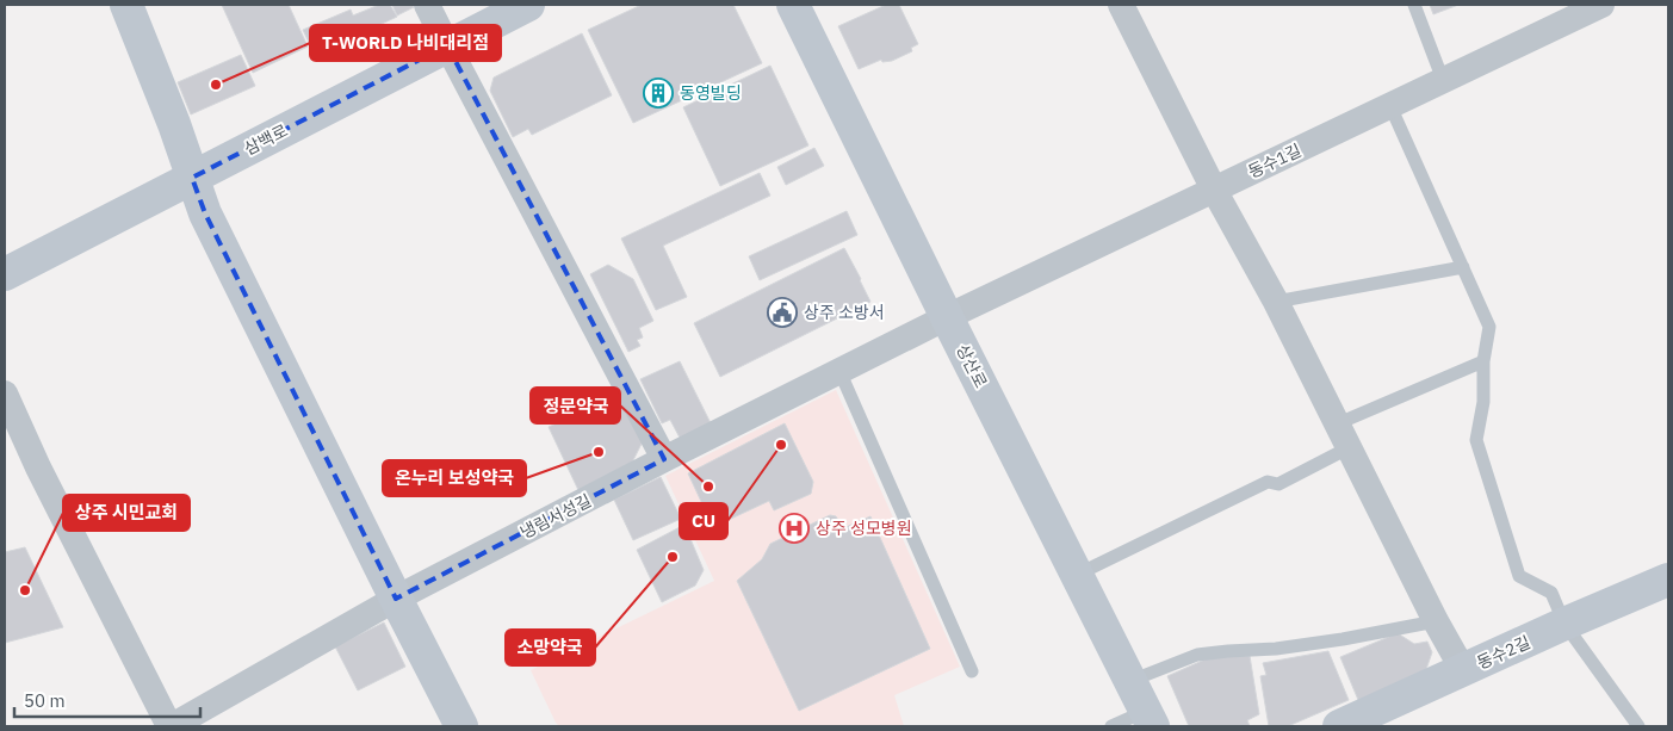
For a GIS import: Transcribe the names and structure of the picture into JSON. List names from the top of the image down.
{
  "streets": {
    "street": [
      "삼백로",
      "동수1길",
      "상산로",
      "냉림서성길",
      "동수2길"
    ]
  },
  "crossings": [
    ["동수1길", "상산로"],
    ["동수1길", "냉림서성길"],
    ["상산로", "냉림서성길"]
  ],
  "places": {
    "other": [
      "T-WORLD 나비대리점",
      "CU",
      "온누리 보성약국",
      "정문약국",
      "소망약국",
      "상주 시민교회"
    ],
    "building": ["동영빌딩"],
    "public building": ["상주 소방서"],
    "hospital": ["상주 성모병원"]
  },
  "scale_bar": "50 m"
}
